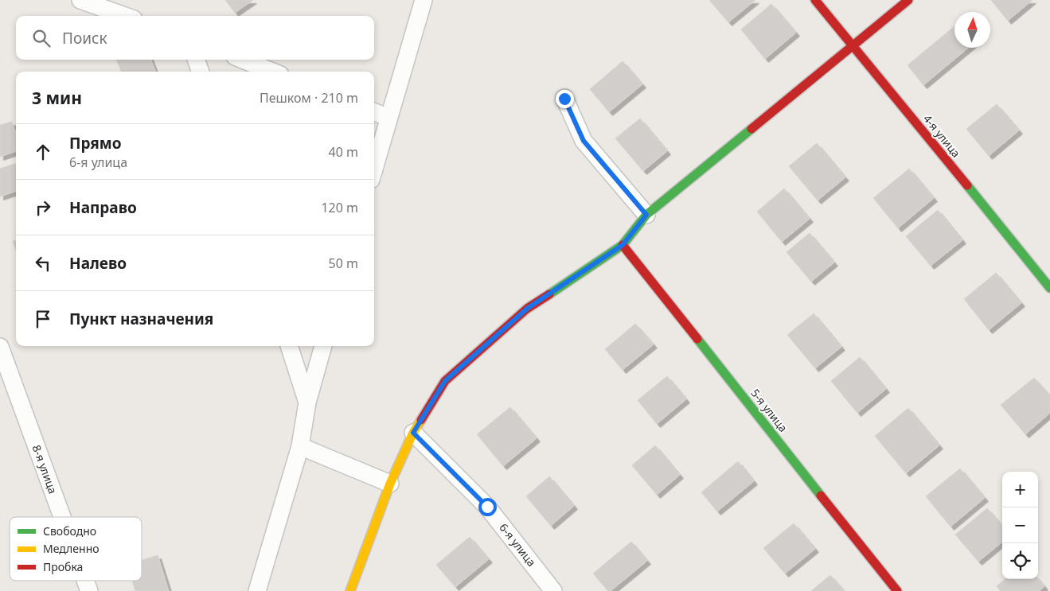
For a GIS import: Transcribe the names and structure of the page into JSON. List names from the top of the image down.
{
  "streets": {
    "street": [
      "4-я улица",
      "5-я улица",
      "8-я улица",
      "6-я улица"
    ]
  },
  "legend": ["Свободно", "Медленно", "Пробка"],
  "north": "top",
  "page": {
    "search": "Поиск",
    "heading": ["3 мин", "Пешком · 210 m"],
    "list": [
      ["Прямо", "6-я улица", "40 m"],
      ["Направо", "120 m"],
      ["Налево", "50 m"],
      "Пункт назначения"
    ],
    "map_buttons": ["+", "−"]
  }
}
